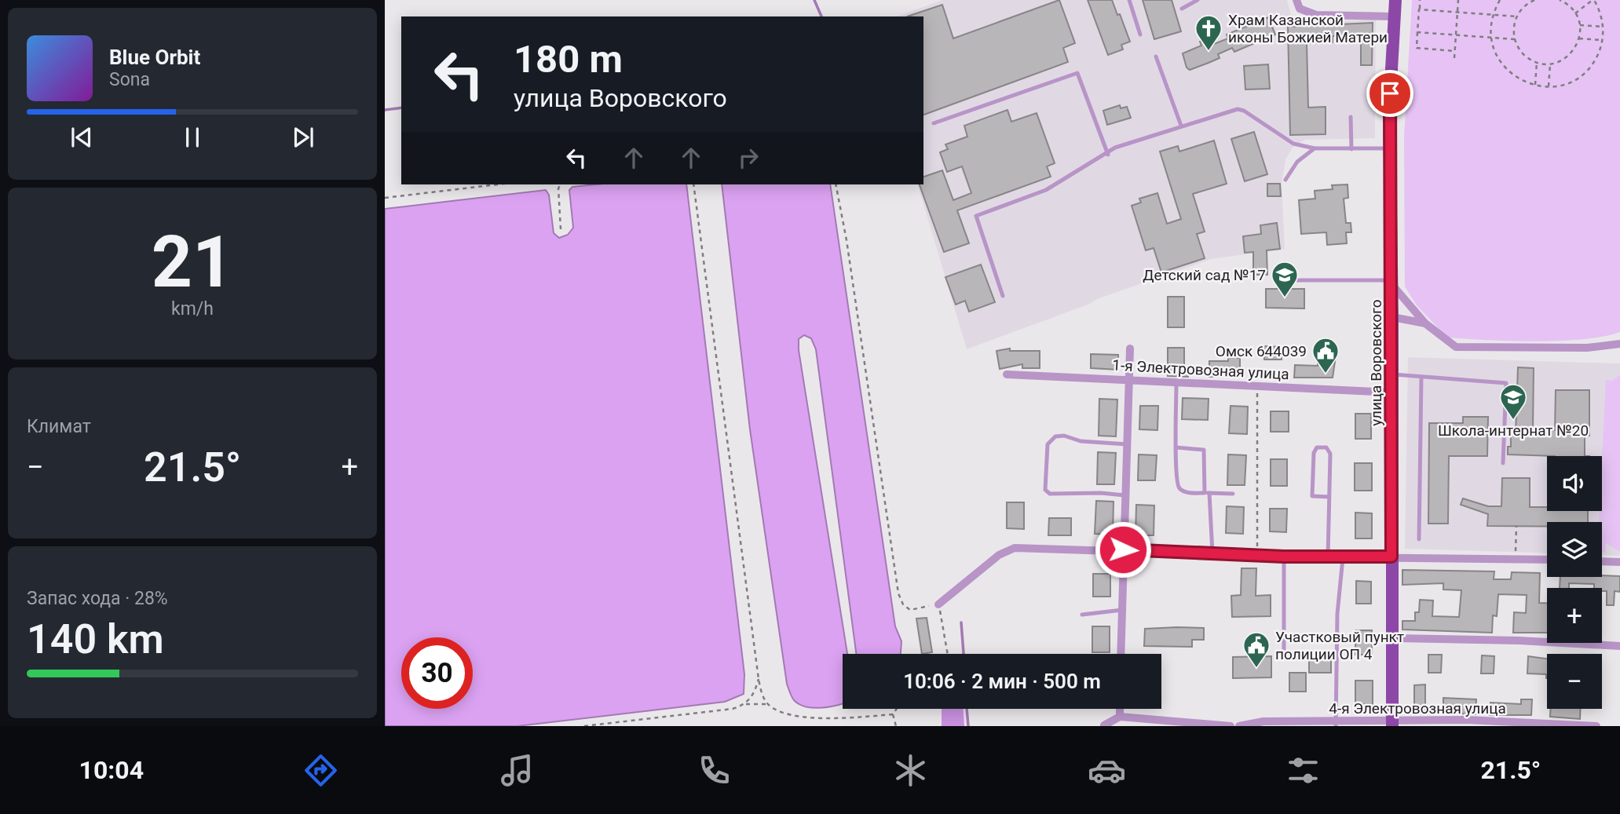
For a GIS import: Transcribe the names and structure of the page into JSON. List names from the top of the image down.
{
  "streets": {
    "main road": ["улица Воровского"],
    "street": ["1-я Электровозная улица", "4-я Электровозная улица"]
  },
  "crossings": [
    ["улица Воровского", "1-я Электровозная улица"],
    ["улица Воровского", "4-я Электровозная улица"]
  ],
  "places": {
    "church": ["Храм Казанской иконы Божией Матери"],
    "school or university": ["Детский сад №17", "Школа-интернат №20"],
    "public building": ["Омск 644039", "Участковый пункт полиции ОП 4"]
  },
  "page": {
    "turn": ["180 m", "улица Воровского"],
    "song": ["Blue Orbit", "Sona"],
    "tile": [
      ["21", "km/h"],
      "Климат",
      ["Запас хода · 28%", "140 km"]
    ],
    "heat": ["−", "21.5°", "+"],
    "map_buttons": ["+", "−"],
    "limit": "30",
    "trip": "10:06 · 2 мин · 500 m",
    "tabs": ["10:04", "21.5°"]
  }
}
